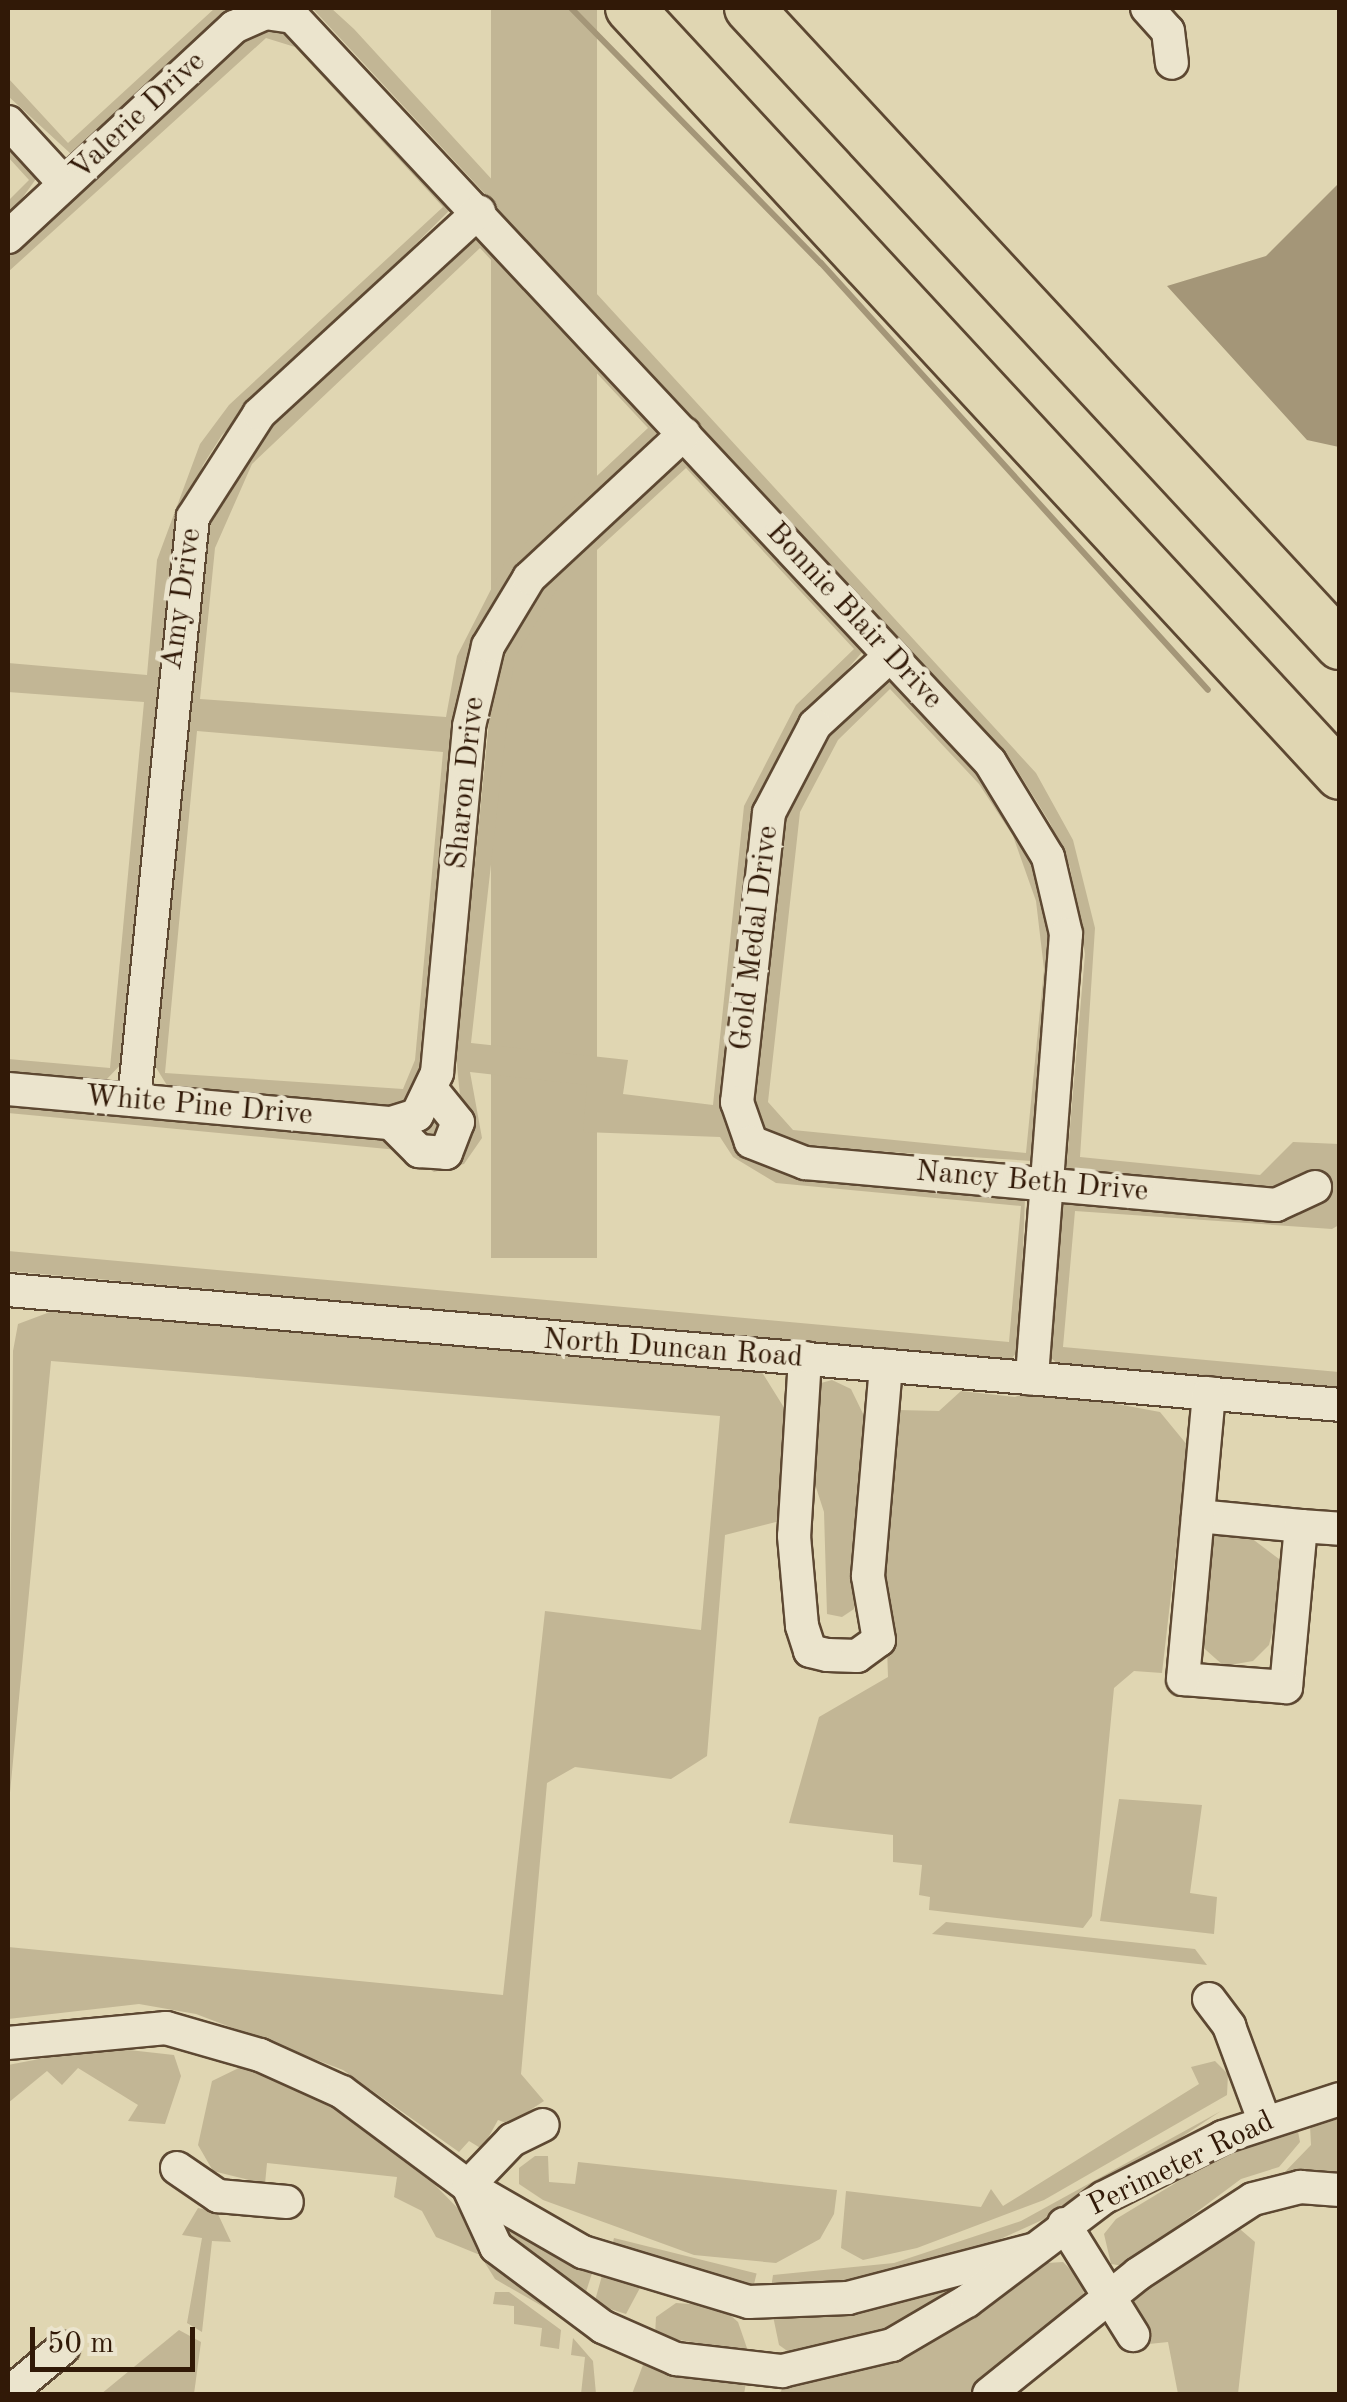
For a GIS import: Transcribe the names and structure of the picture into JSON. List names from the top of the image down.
{
  "streets": {
    "street": [
      "Valerie Drive",
      "Amy Drive",
      "Bonnie Blair Drive",
      "Sharon Drive",
      "Gold Medal Drive",
      "White Pine Drive",
      "Nancy Beth Drive",
      "North Duncan Road",
      "Perimeter Road"
    ]
  },
  "crossings": [
    ["Valerie Drive", "Bonnie Blair Drive"],
    ["Amy Drive", "Bonnie Blair Drive"],
    ["Amy Drive", "White Pine Drive"],
    ["Bonnie Blair Drive", "Sharon Drive"],
    ["Bonnie Blair Drive", "Gold Medal Drive"],
    ["Bonnie Blair Drive", "Nancy Beth Drive"],
    ["Bonnie Blair Drive", "North Duncan Road"],
    ["Sharon Drive", "White Pine Drive"],
    ["Gold Medal Drive", "Nancy Beth Drive"]
  ],
  "scale_bar": "50 m"
}
